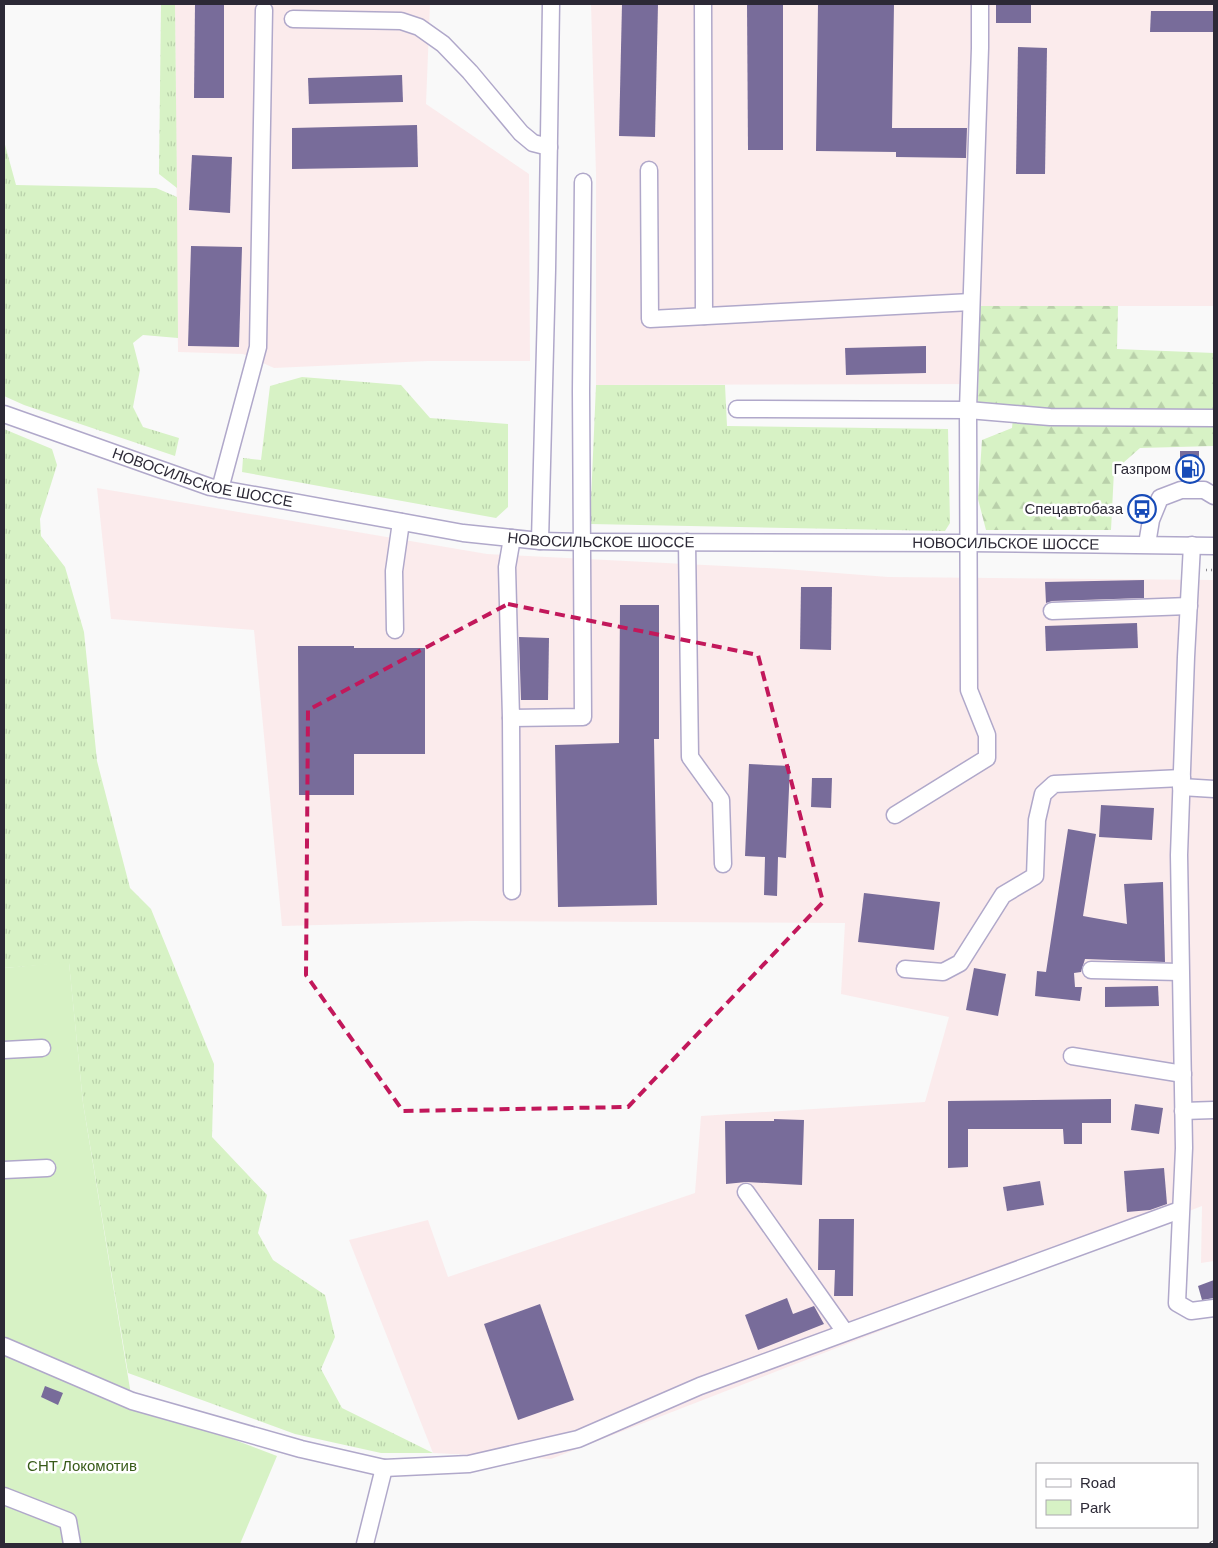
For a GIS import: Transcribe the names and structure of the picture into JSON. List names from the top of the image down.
{
  "streets": {
    "street": ["НОВОСИЛЬСКОЕ ШОССЕ"]
  },
  "parks": ["СНТ Локомотив"],
  "places": {
    "fuel station": ["Газпром"],
    "bus stop": ["Спецавтобаза"]
  },
  "legend": ["Road", "Park"]
}
